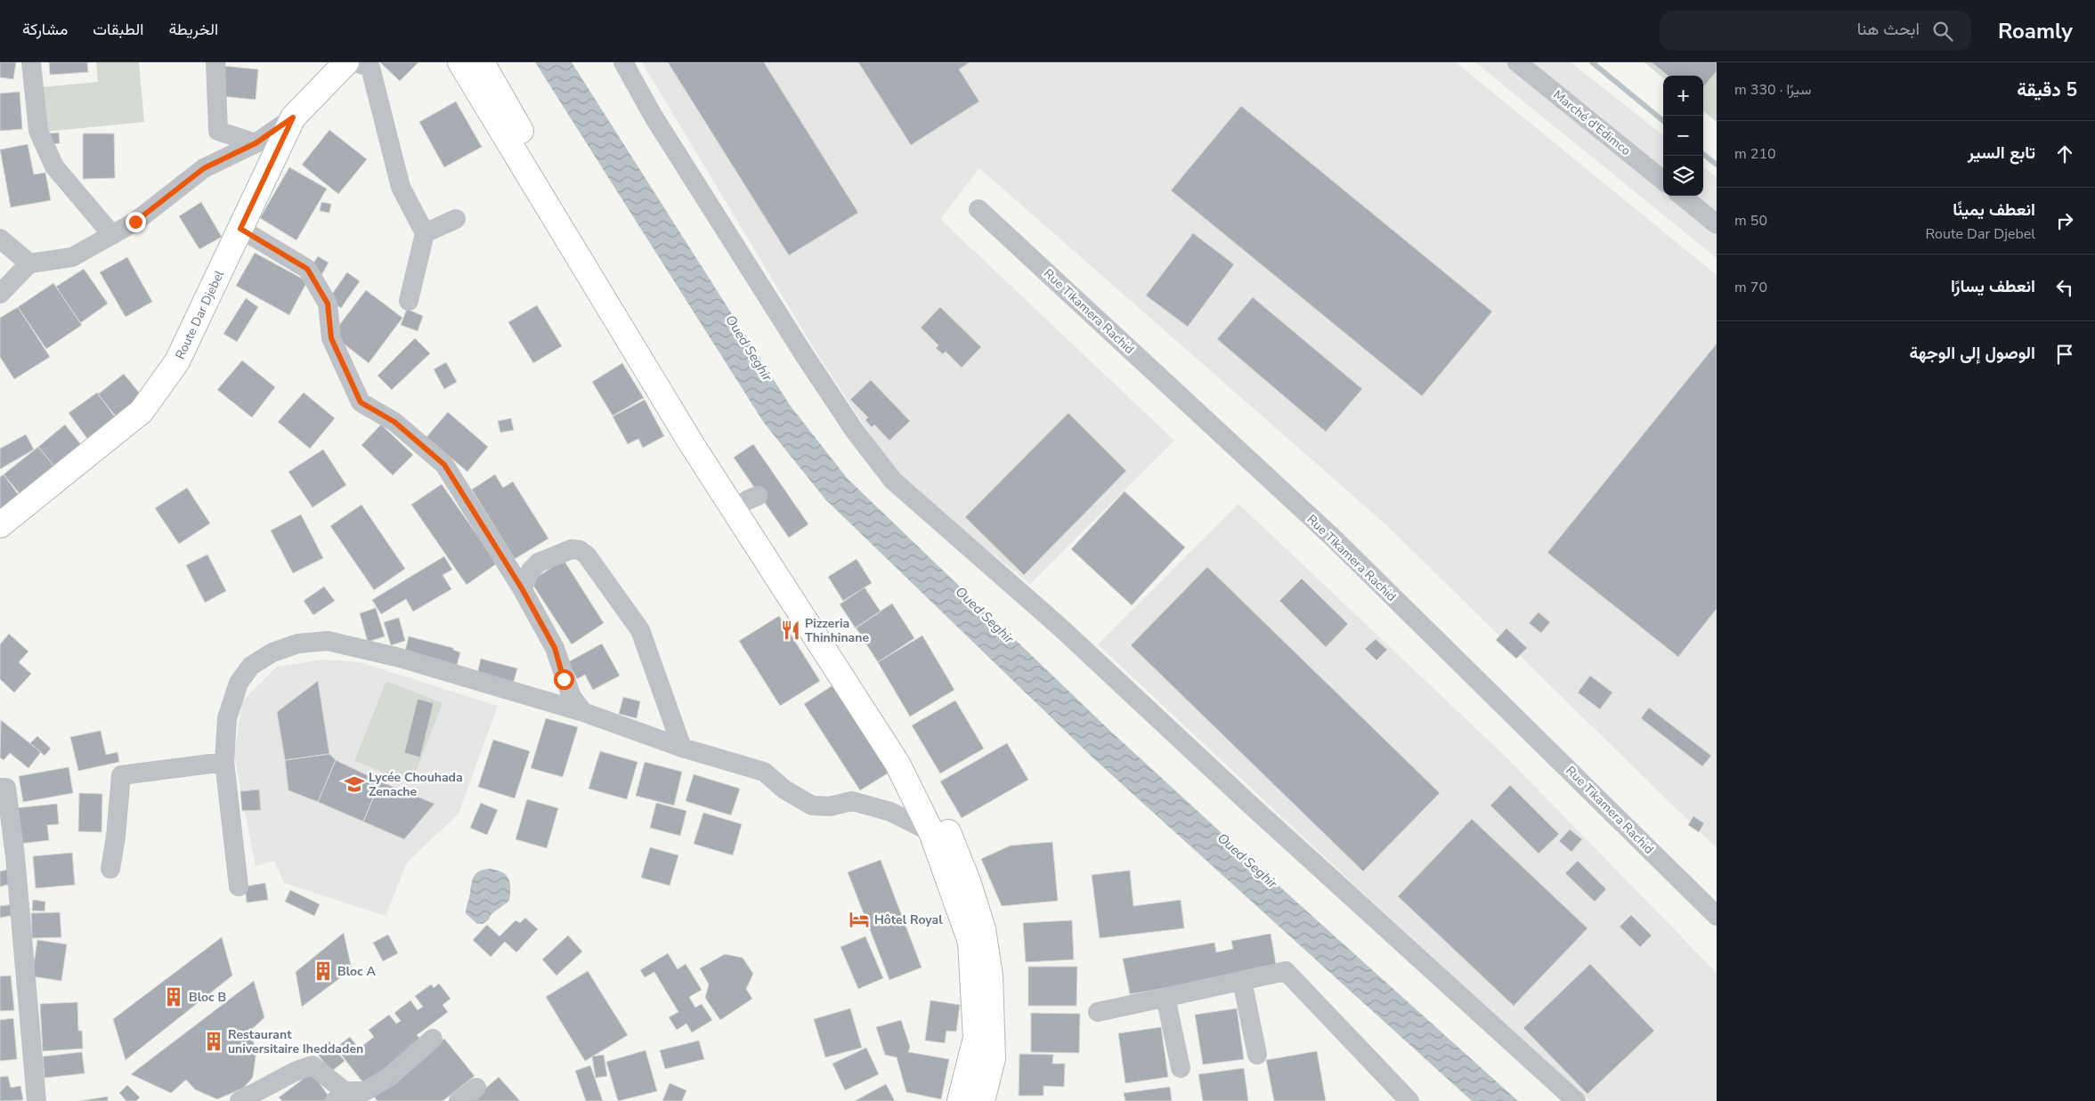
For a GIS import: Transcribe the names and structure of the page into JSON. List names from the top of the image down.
{
  "streets": {
    "street": ["Marché d'Edimco", "Rue Tikamera Rachid", "Route Dar Djebel"]
  },
  "water": ["Oued Seghir"],
  "places": {
    "restaurant": ["Pizzeria Thinhinane"],
    "school or university": ["Lycée Chouhada Zenache"],
    "hotel": ["Hôtel Royal"],
    "building": ["Bloc A", "Bloc B", "Restaurant universitaire Iheddaden"]
  },
  "page": {
    "header": "Roamly",
    "search": "ابحث هنا",
    "nav": ["الخريطة", "الطبقات", "مشاركة"],
    "heading": ["5 دقيقة", "سيرًا · 330 m"],
    "map_buttons": ["+", "−"],
    "list": [
      ["تابع السير", "210 m"],
      ["انعطف يمينًا", "Route Dar Djebel", "50 m"],
      ["انعطف يسارًا", "70 m"],
      "الوصول إلى الوجهة"
    ]
  }
}
